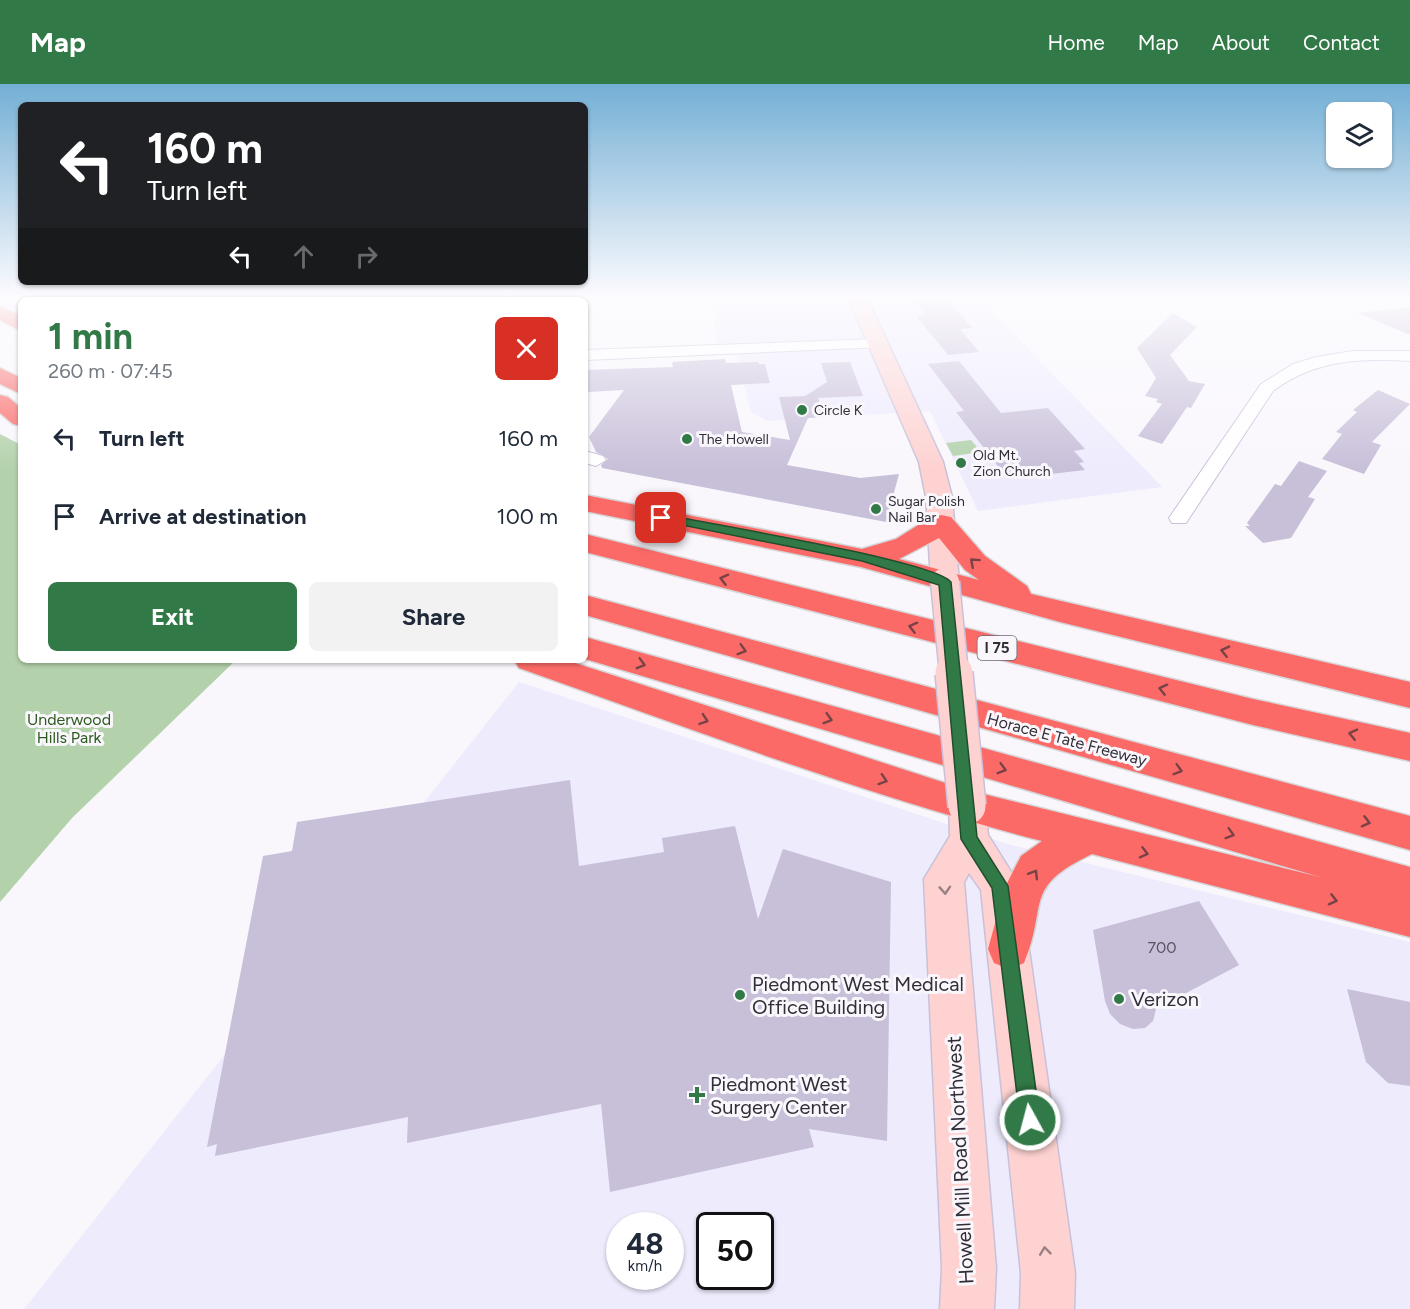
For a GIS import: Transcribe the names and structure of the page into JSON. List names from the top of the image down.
{
  "streets": {
    "highway": ["I 75", "Horace E Tate Freeway"],
    "main road": ["Howell Mill Road Northwest"]
  },
  "parks": ["Underwood Hills Park"],
  "places": {
    "other": [
      "Circle K",
      "The Howell",
      "Old Mt. Zion Church",
      "Sugar Polish Nail Bar",
      "Piedmont West Medical Office Building",
      "Verizon"
    ],
    "health": ["Piedmont West Surgery Center"]
  },
  "house_numbers": ["700"],
  "page": {
    "header": "Map",
    "nav": [
      "Home",
      "Map",
      "About",
      "Contact"
    ],
    "turn": ["160 m", "Turn left"],
    "heading": ["1 min", "260 m · 07:45"],
    "list": [
      {
        "name": "Turn left",
        "value": "160 m"
      },
      {
        "name": "Arrive at destination",
        "value": "100 m"
      }
    ],
    "buttons": ["Exit", "Share"],
    "speed": "48 km/h",
    "limit": "50"
  }
}
